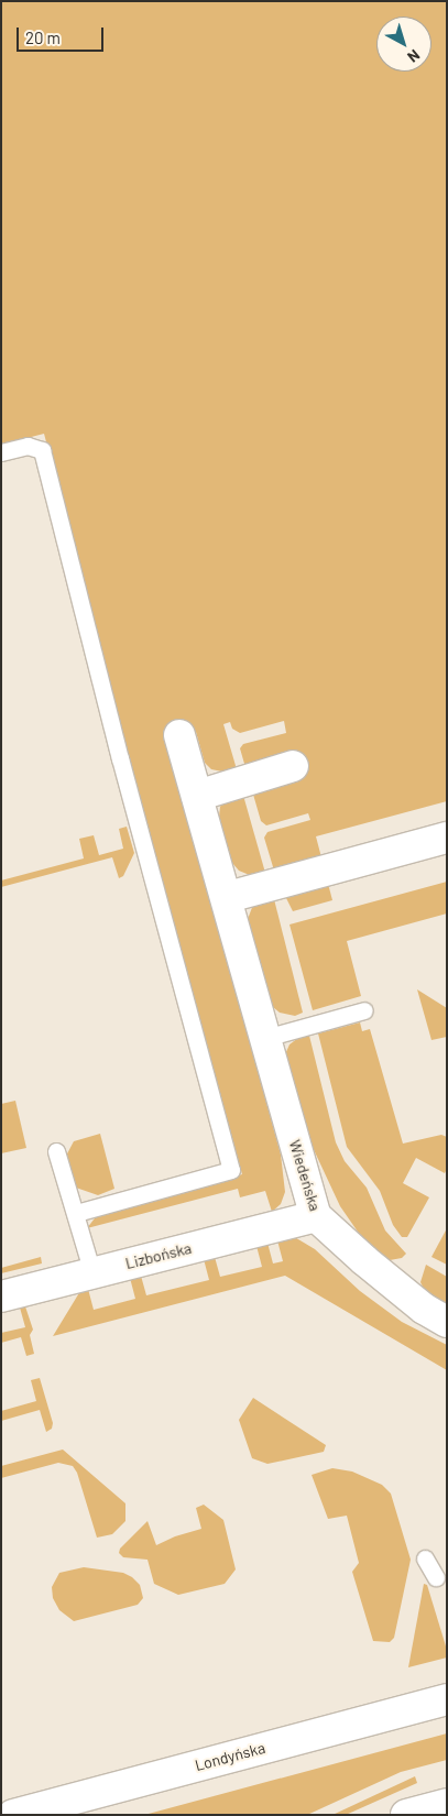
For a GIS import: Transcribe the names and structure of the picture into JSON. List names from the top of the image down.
{
  "streets": {
    "street": ["Wiedeńska", "Lizbońska", "Londyńska"]
  },
  "crossings": [
    ["Wiedeńska", "Lizbońska"]
  ],
  "scale_bar": "20 m",
  "north": "bottom right"
}
